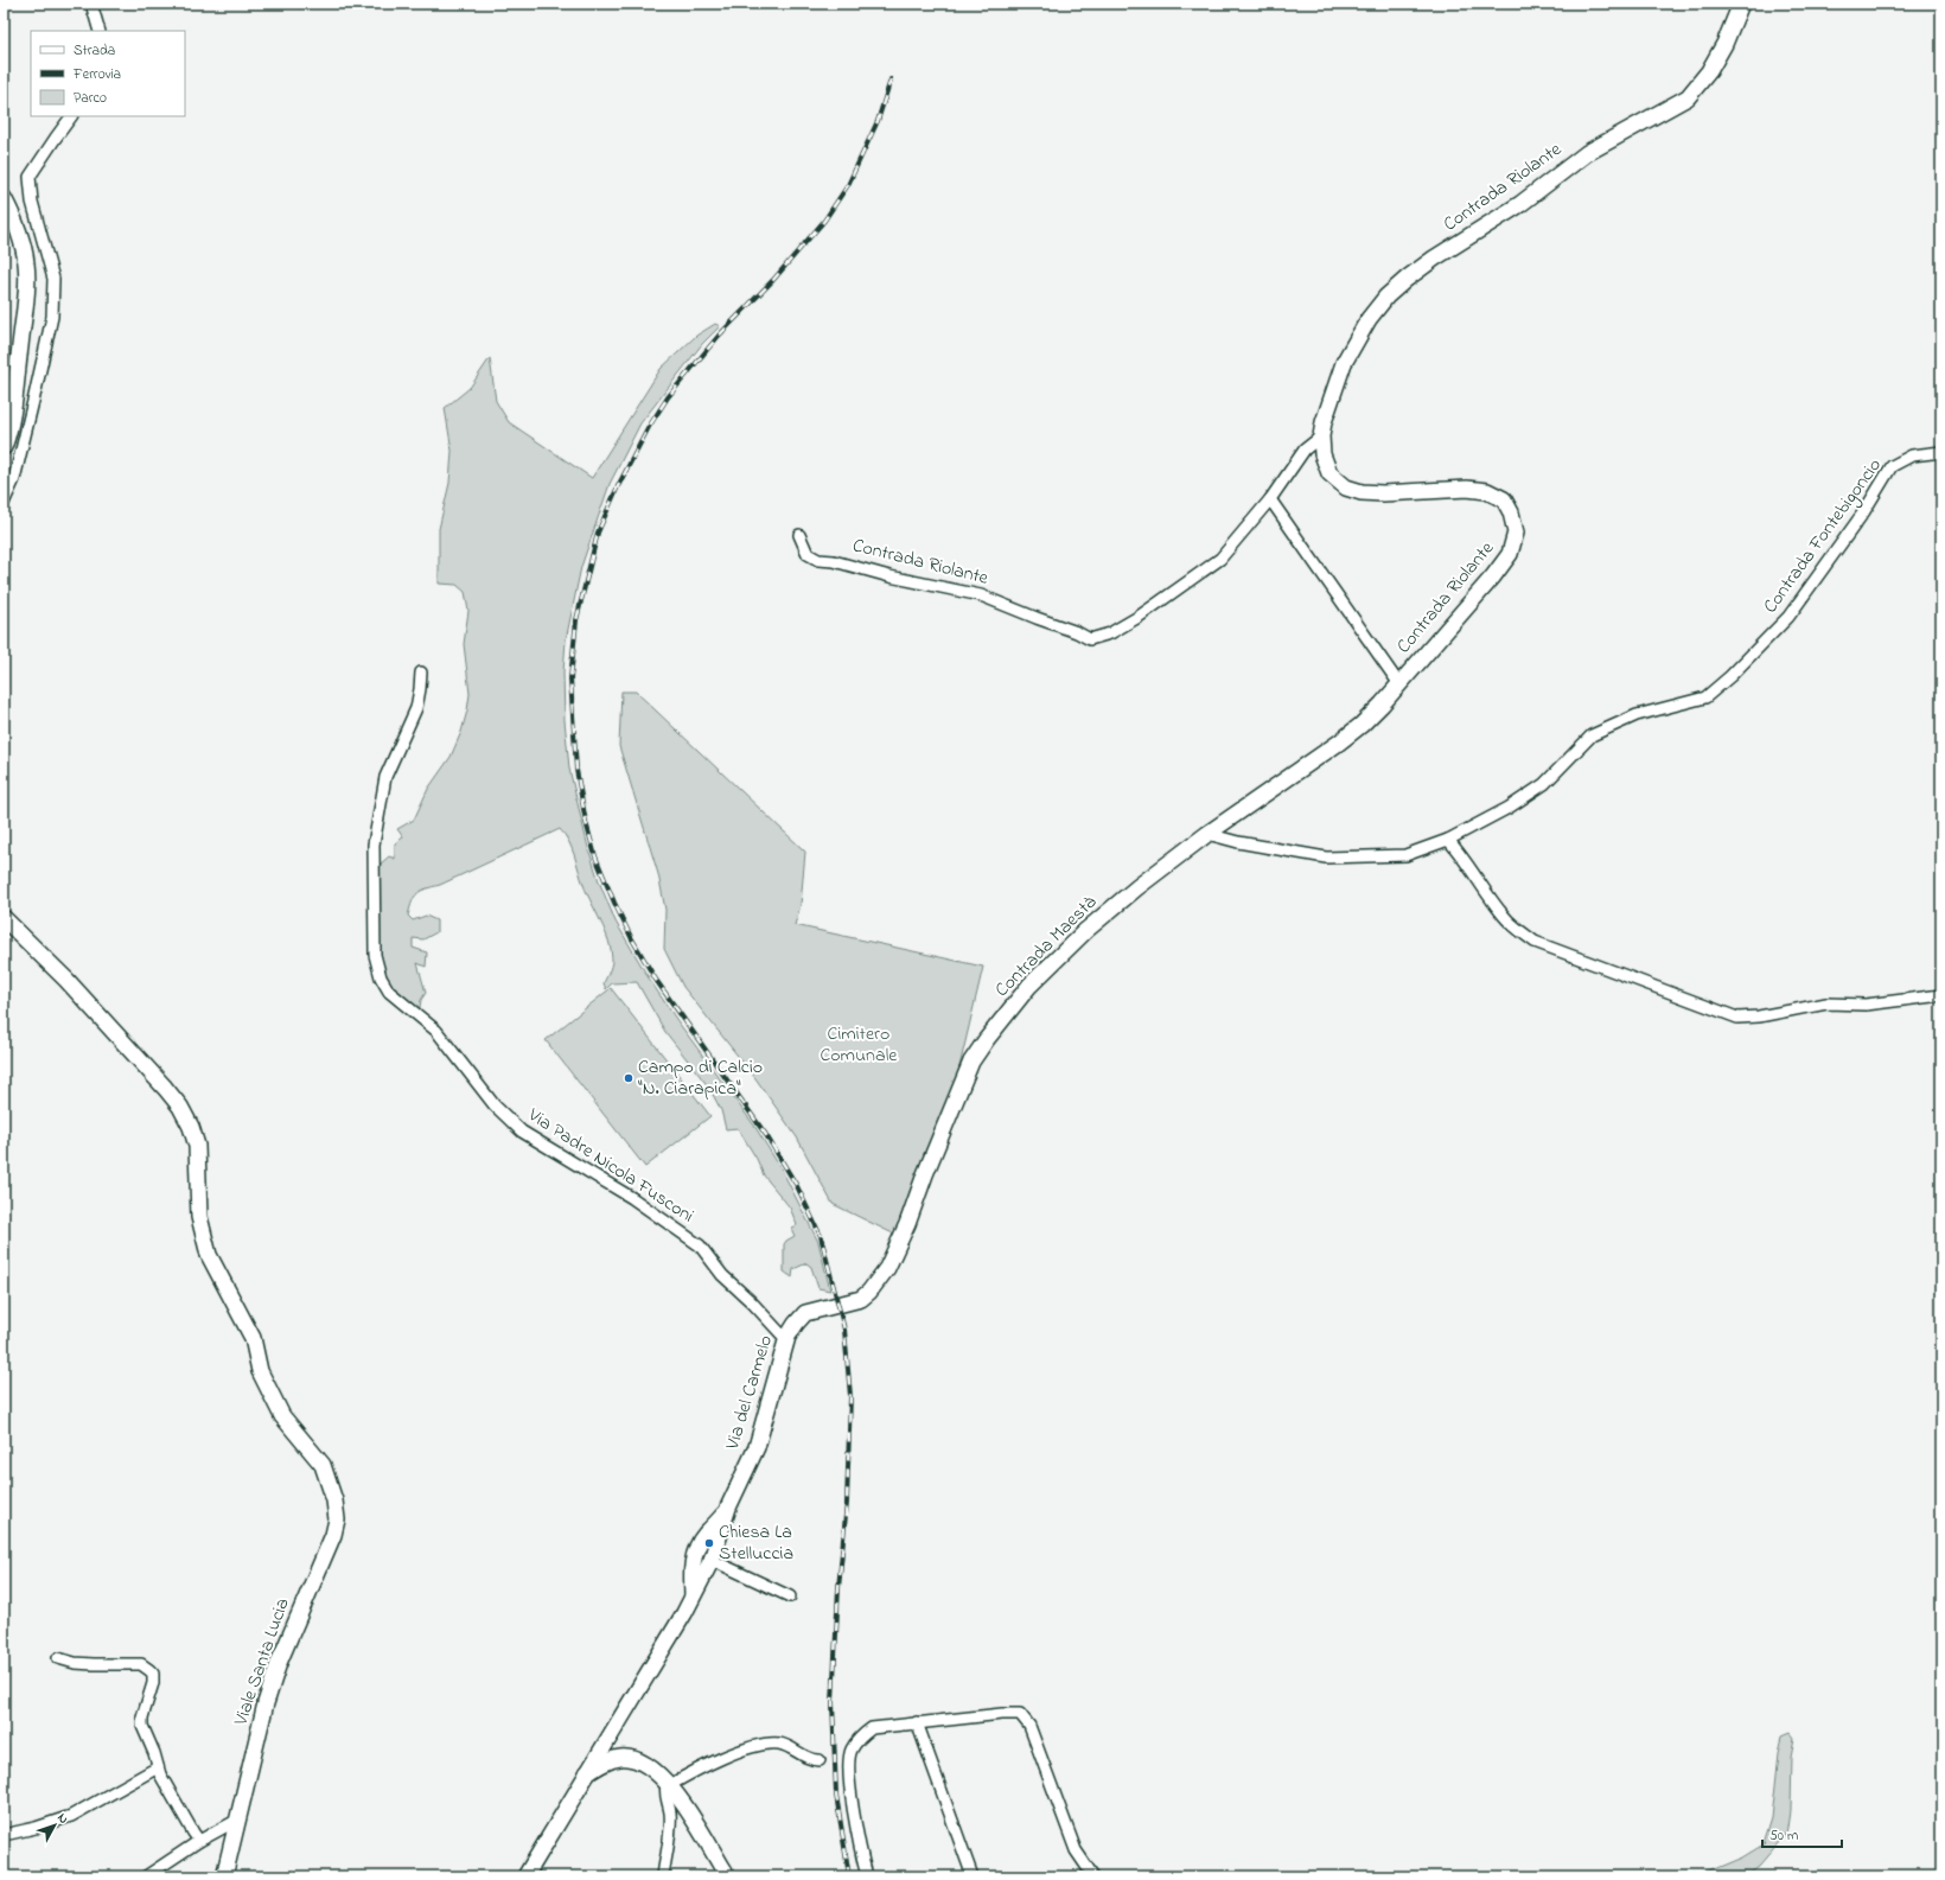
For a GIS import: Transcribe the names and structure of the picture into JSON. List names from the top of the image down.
{
  "streets": {
    "street": [
      "Contrada Riolante",
      "Contrada Fontebigoncio",
      "Contrada Maestà",
      "Via Padre Nicola Fusconi",
      "Via del Carmelo",
      "Viale Santa Lucia"
    ]
  },
  "crossings": [
    ["Contrada Riolante", "Contrada Maestà"],
    ["Contrada Fontebigoncio", "Contrada Maestà"],
    ["Contrada Maestà", "Via del Carmelo"],
    ["Via Padre Nicola Fusconi", "Via del Carmelo"]
  ],
  "parks": ["Cimitero Comunale"],
  "places": ["Campo di Calcio \"N. Ciarapica\"", "Chiesa La Stelluccia"],
  "legend": ["Strada", "Ferrovia", "Parco"],
  "scale_bar": "50 m",
  "north": "top right"
}
